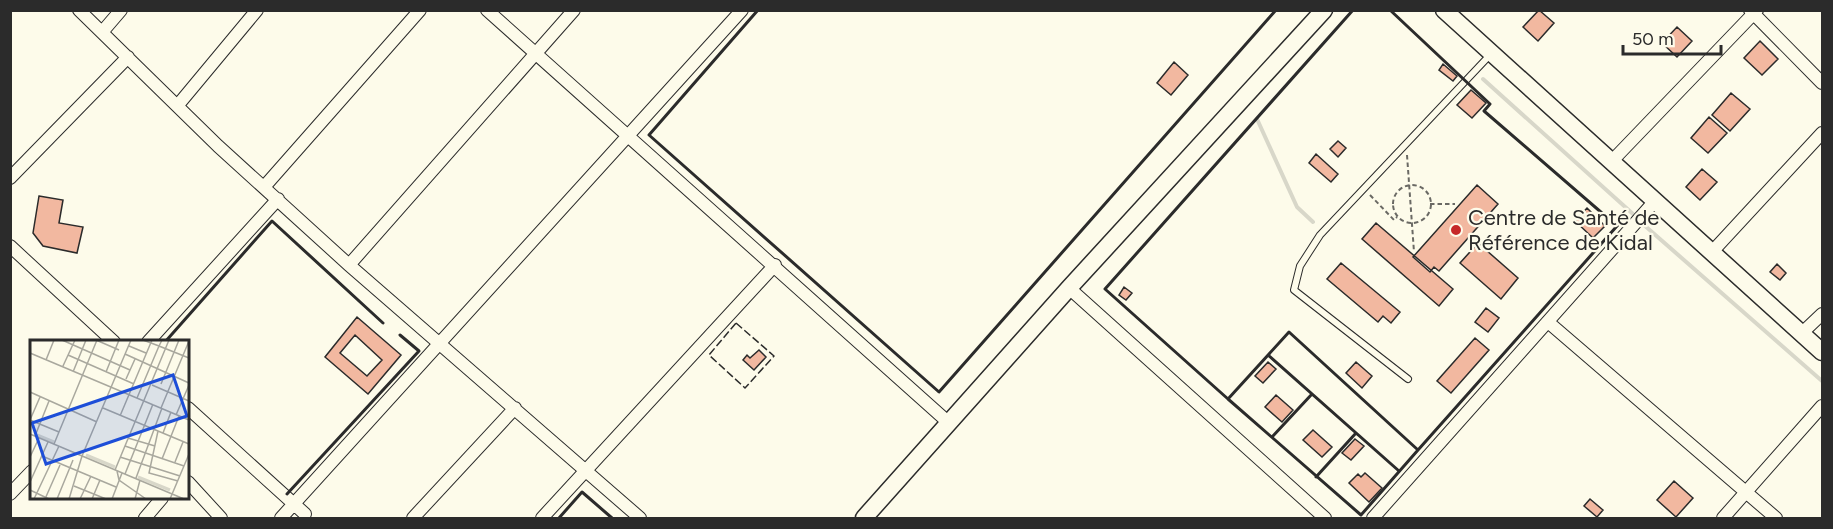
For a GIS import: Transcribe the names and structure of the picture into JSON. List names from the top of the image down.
{
  "places": ["Centre de Santé de Référence de Kidal"],
  "scale_bar": "50 m"
}
